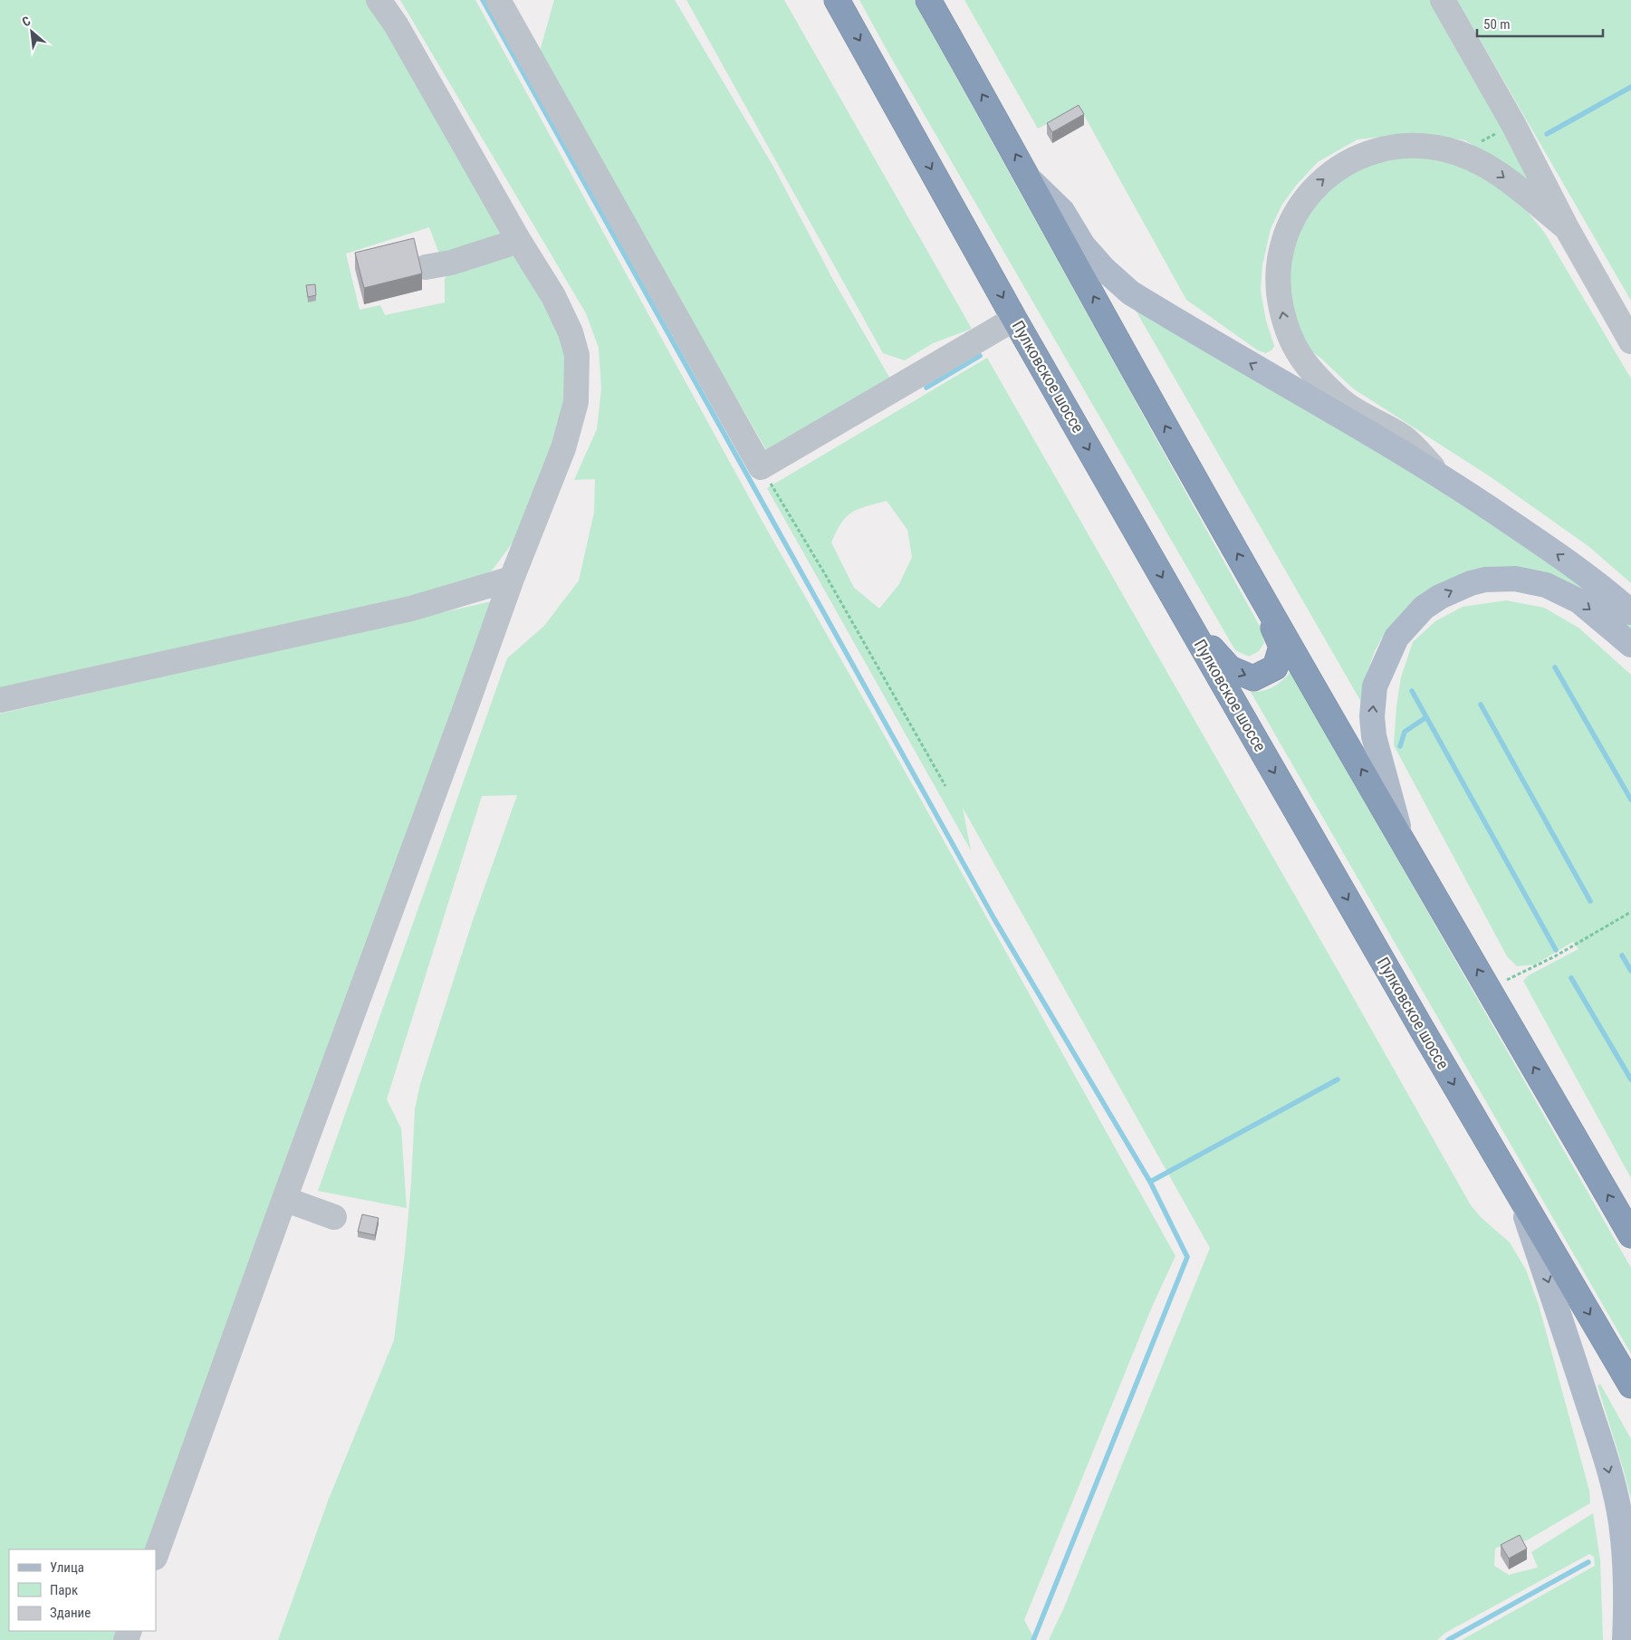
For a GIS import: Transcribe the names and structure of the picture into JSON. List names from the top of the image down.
{
  "streets": {
    "highway": ["Пулковское шоссе"]
  },
  "legend": ["Улица", "Парк", "Здание"],
  "scale_bar": "50 m",
  "north": "top left"
}
